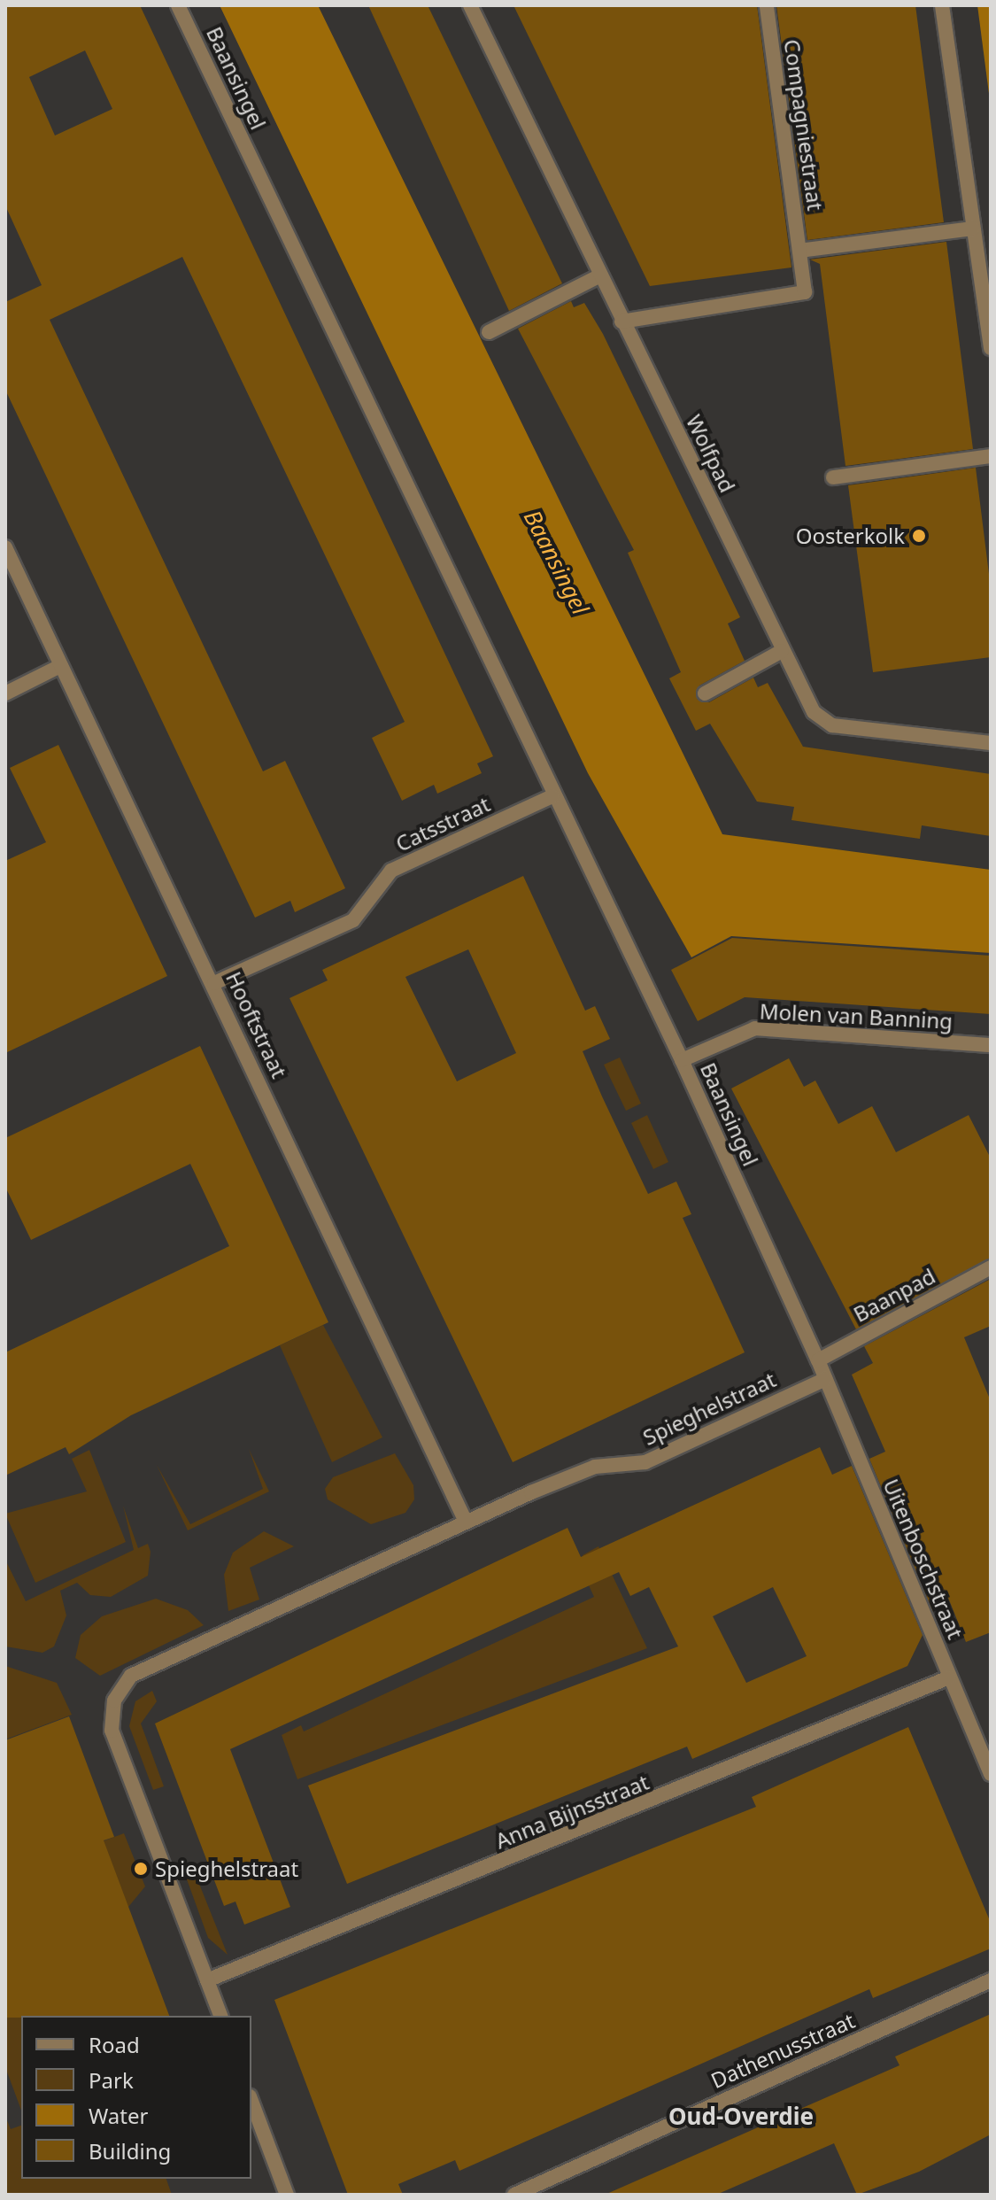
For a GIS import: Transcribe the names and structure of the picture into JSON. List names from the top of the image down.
{
  "streets": {
    "street": [
      "Baansingel",
      "Compagniestraat",
      "Wolfpad",
      "Catsstraat",
      "Molen van Banning",
      "Hooftstraat",
      "Baanpad",
      "Spieghelstraat",
      "Uitenboschstraat",
      "Anna Bijnsstraat",
      "Dathenusstraat"
    ]
  },
  "crossings": [
    ["Baansingel", "Catsstraat"],
    ["Baansingel", "Molen van Banning"],
    ["Baansingel", "Baanpad"],
    ["Baansingel", "Uitenboschstraat"],
    ["Compagniestraat", "Wolfpad"],
    ["Catsstraat", "Hooftstraat"],
    ["Hooftstraat", "Spieghelstraat"],
    ["Baanpad", "Uitenboschstraat"],
    ["Spieghelstraat", "Uitenboschstraat"],
    ["Spieghelstraat", "Anna Bijnsstraat"],
    ["Uitenboschstraat", "Anna Bijnsstraat"]
  ],
  "districts": ["Oud-Overdie"],
  "water": ["Baansingel"],
  "places": ["Oosterkolk", "Spieghelstraat"],
  "legend": [
    "Road",
    "Park",
    "Water",
    "Building"
  ]
}
